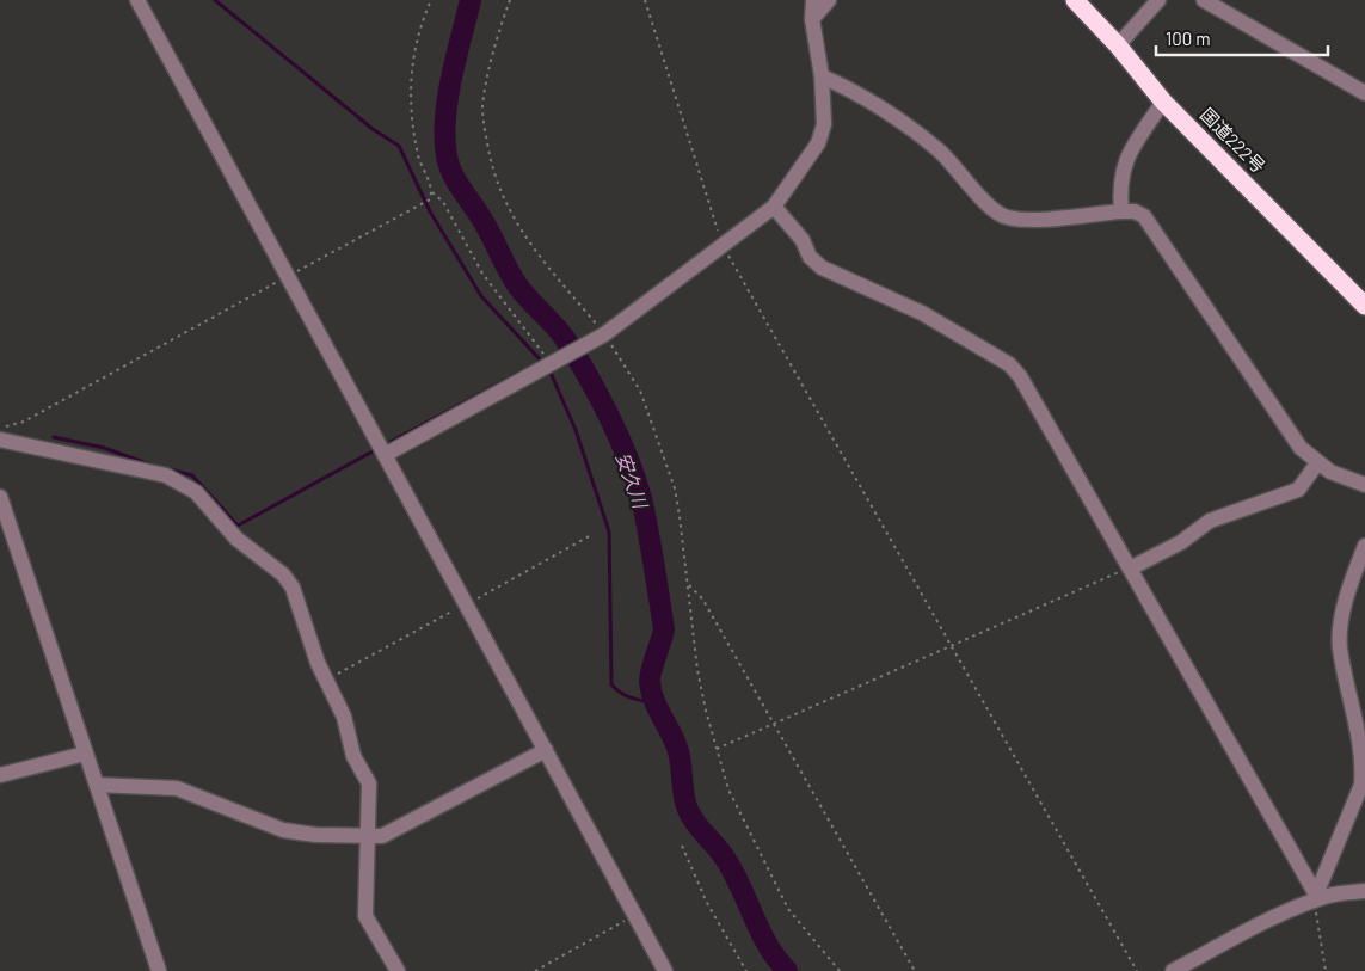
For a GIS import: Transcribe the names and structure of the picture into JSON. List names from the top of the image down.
{
  "streets": {
    "highway": ["国道222号"]
  },
  "water": ["安久川"],
  "scale_bar": "100 m"
}
